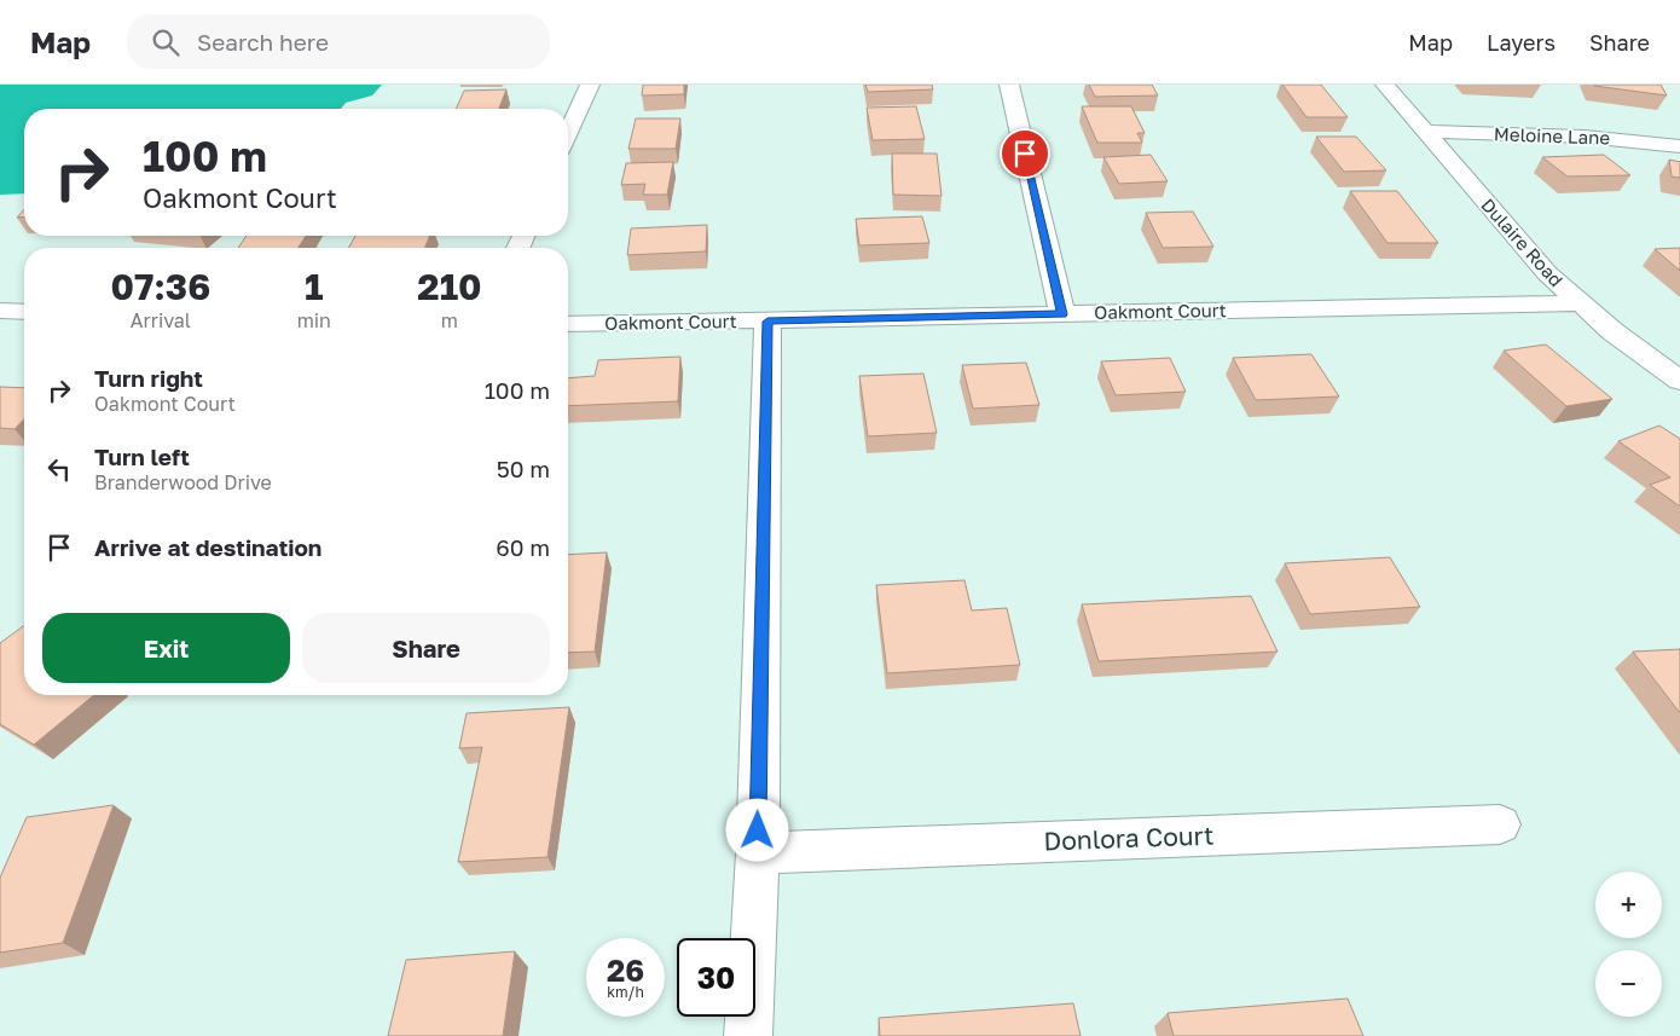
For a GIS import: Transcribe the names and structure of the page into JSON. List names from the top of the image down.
{
  "streets": {
    "street": [
      "Meloine Lane",
      "Dulaire Road",
      "Oakmont Court",
      "Donlora Court"
    ]
  },
  "crossings": [
    ["Meloine Lane", "Dulaire Road"],
    ["Dulaire Road", "Oakmont Court"]
  ],
  "page": {
    "header": "Map",
    "search": "Search here",
    "nav": ["Map", "Layers", "Share"],
    "turn": ["100 m", "Oakmont Court"],
    "eta": [
      "07:36",
      "Arrival",
      "1",
      "min",
      "210",
      "m"
    ],
    "list": [
      {
        "name": "Turn right",
        "note": "Oakmont Court",
        "value": "100 m"
      },
      {
        "name": "Turn left",
        "note": "Branderwood Drive",
        "value": "50 m"
      },
      {
        "name": "Arrive at destination",
        "value": "60 m"
      }
    ],
    "buttons": ["Exit", "Share"],
    "map_buttons": ["+", "−"],
    "speed": "26 km/h",
    "limit": "30"
  }
}
